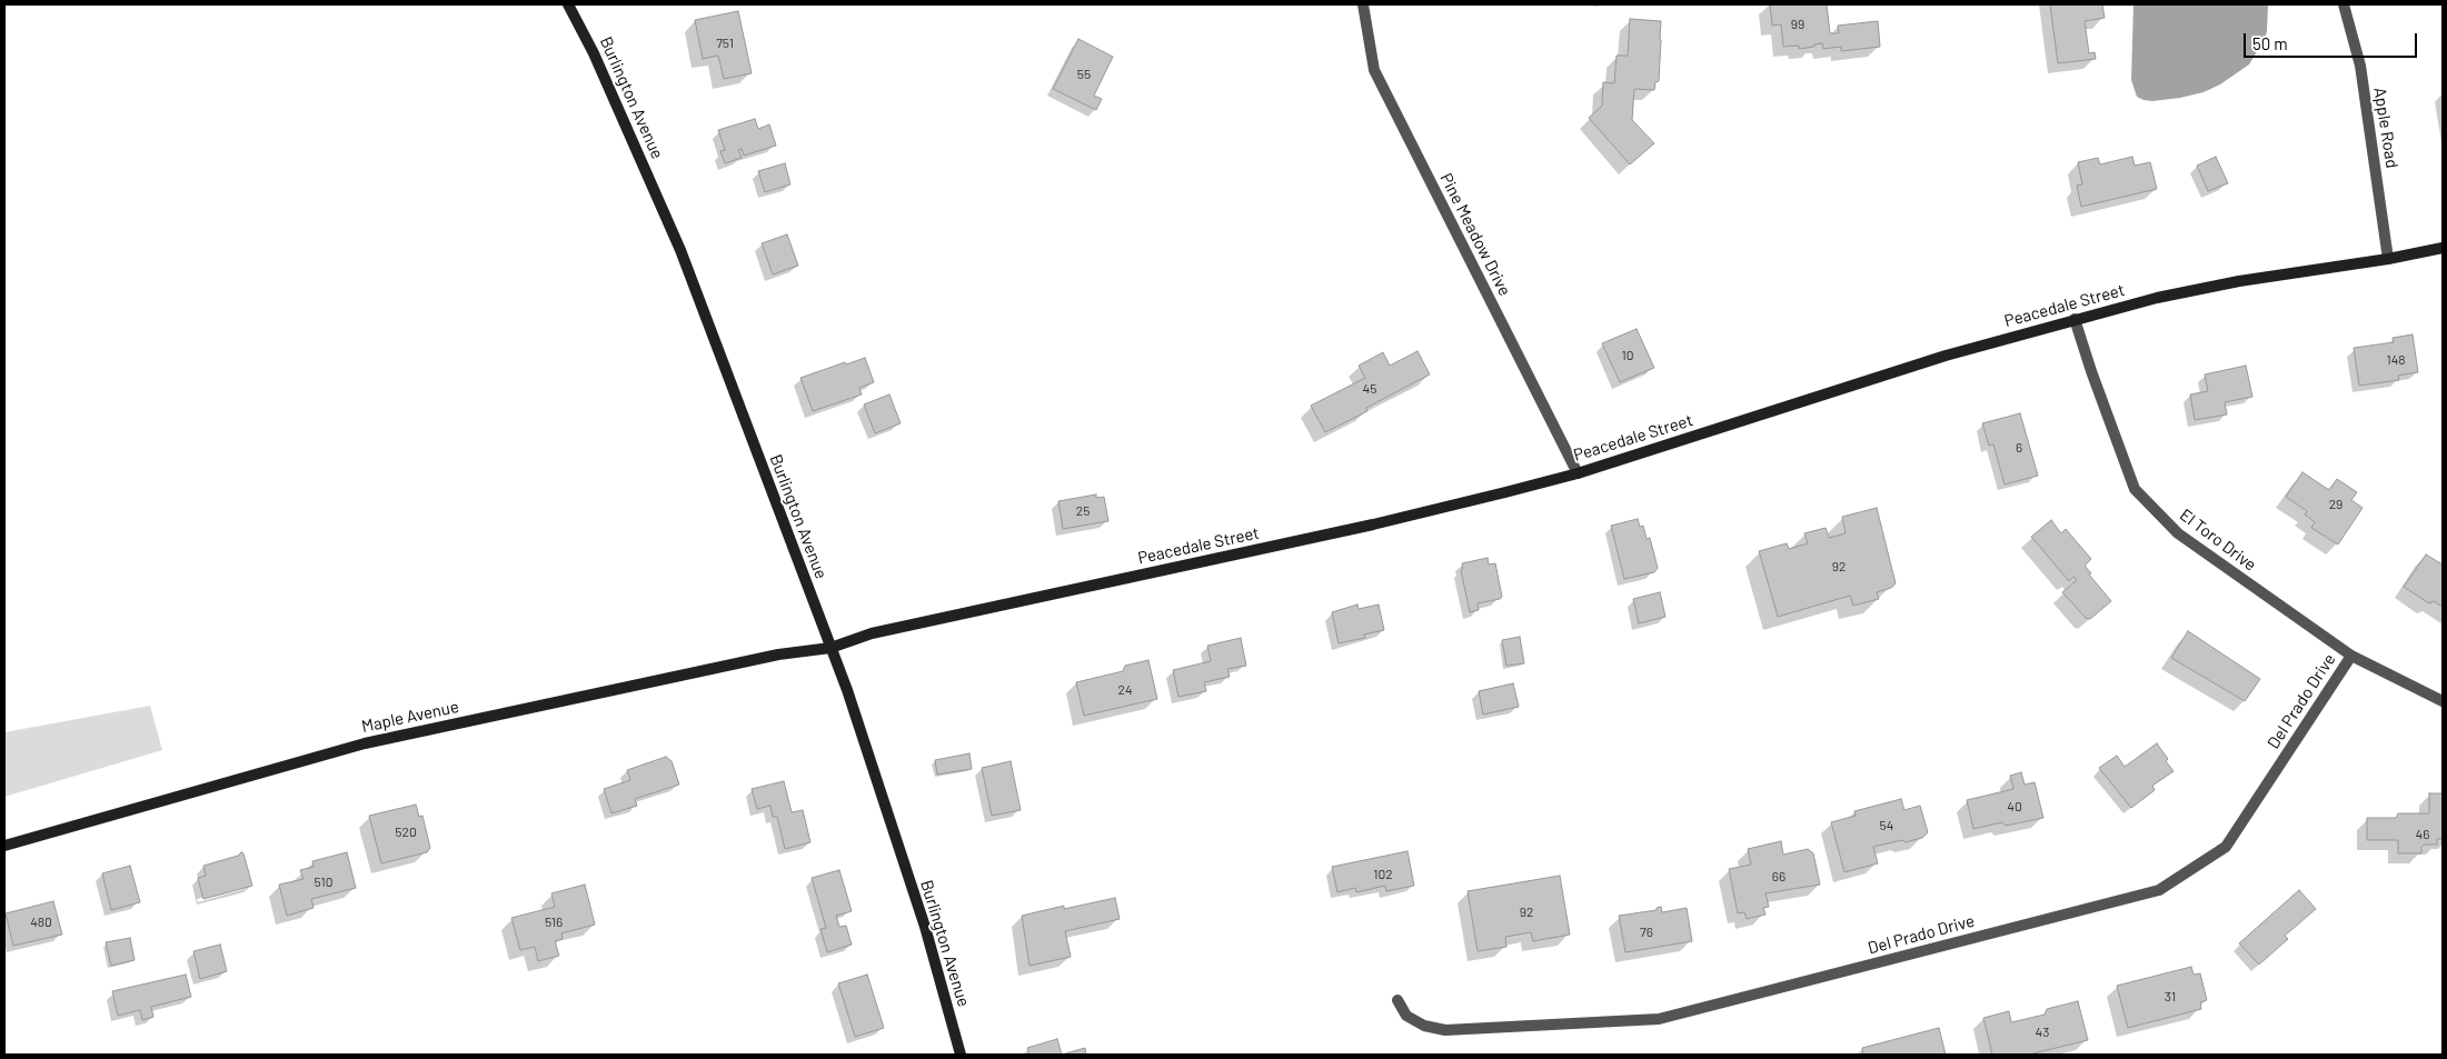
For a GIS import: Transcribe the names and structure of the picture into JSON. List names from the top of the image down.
{
  "streets": {
    "main road": ["Burlington Avenue", "Peacedale Street", "Maple Avenue"],
    "street": [
      "Apple Road",
      "Pine Meadow Drive",
      "El Toro Drive",
      "Del Prado Drive"
    ]
  },
  "crossings": [
    ["Burlington Avenue", "Peacedale Street"],
    ["Burlington Avenue", "Maple Avenue"],
    ["Apple Road", "Peacedale Street"],
    ["Pine Meadow Drive", "Peacedale Street"],
    ["Peacedale Street", "El Toro Drive"],
    ["Peacedale Street", "Maple Avenue"],
    ["El Toro Drive", "Del Prado Drive"]
  ],
  "house_numbers": [
    "99",
    "751",
    "55",
    "10",
    "148",
    "45",
    "6",
    "29",
    "25",
    "92",
    "24",
    "40",
    "54",
    "520",
    "46",
    "102",
    "66",
    "510",
    "92",
    "480",
    "516",
    "76",
    "31",
    "43"
  ],
  "scale_bar": "50 m"
}
